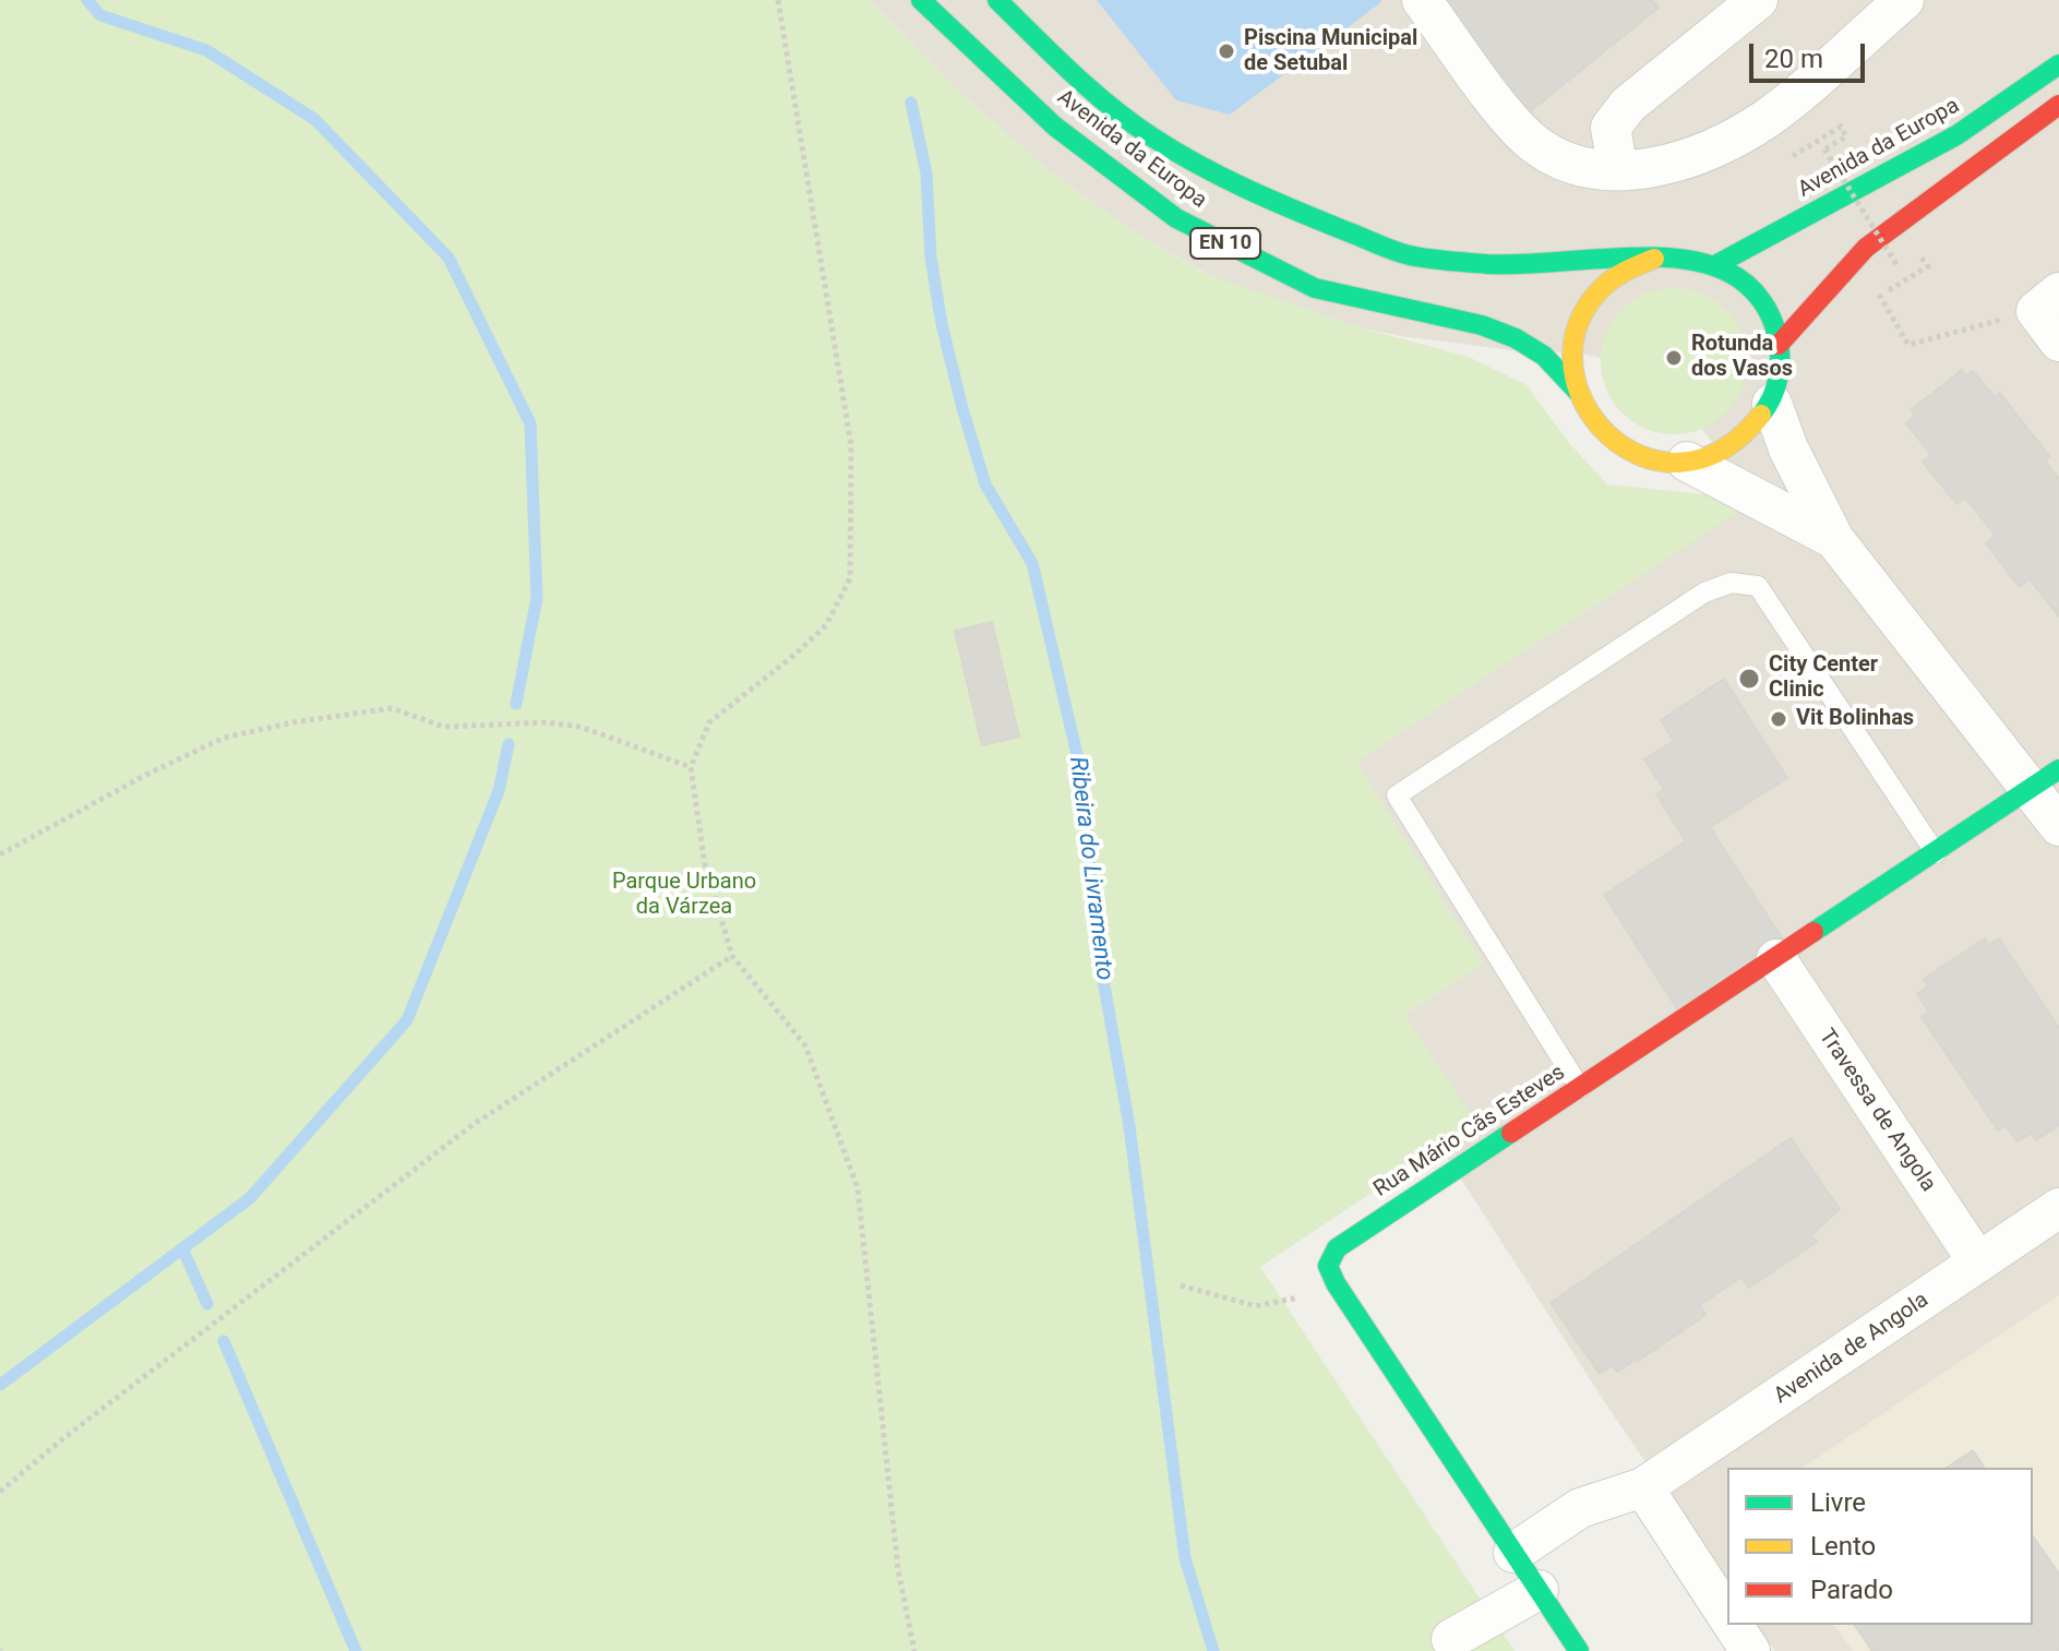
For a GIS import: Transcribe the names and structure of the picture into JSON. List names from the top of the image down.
{
  "streets": {
    "main road": ["Avenida da Europa", "EN 10", "Rua Mário Cãs Esteves"],
    "street": ["Travessa de Angola", "Avenida de Angola"]
  },
  "crossings": [
    ["Travessa de Angola", "Rua Mário Cãs Esteves"],
    ["Travessa de Angola", "Avenida de Angola"]
  ],
  "water": ["Ribeira do Livramento"],
  "parks": ["Parque Urbano da Várzea"],
  "places": [
    "Piscina Municipal de Setubal",
    "Rotunda dos Vasos",
    "City Center Clinic",
    "Vit Bolinhas"
  ],
  "legend": ["Livre", "Lento", "Parado"],
  "scale_bar": "20 m"
}
